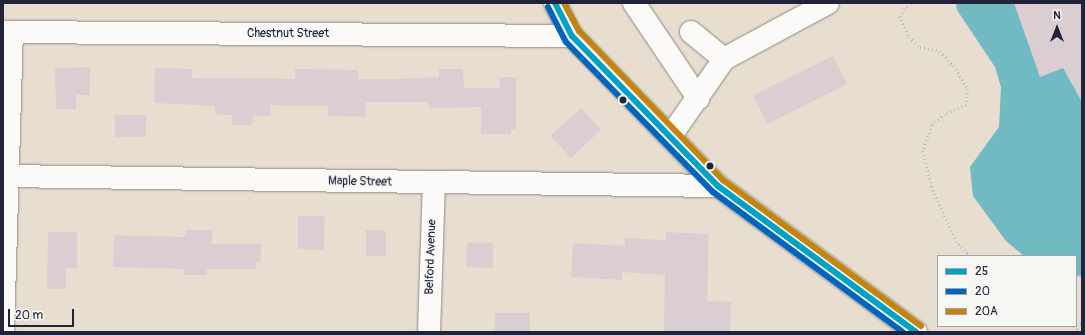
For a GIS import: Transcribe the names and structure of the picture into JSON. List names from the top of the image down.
{
  "streets": {
    "main road": ["Chestnut Street", "Maple Street", "Belford Avenue"]
  },
  "crossings": [
    ["Maple Street", "Belford Avenue"]
  ],
  "lines": ["transit line 25", "transit line 20A", "transit line 20"],
  "legend": ["25", "20", "20A"],
  "scale_bar": "20 m",
  "north": "top"
}
